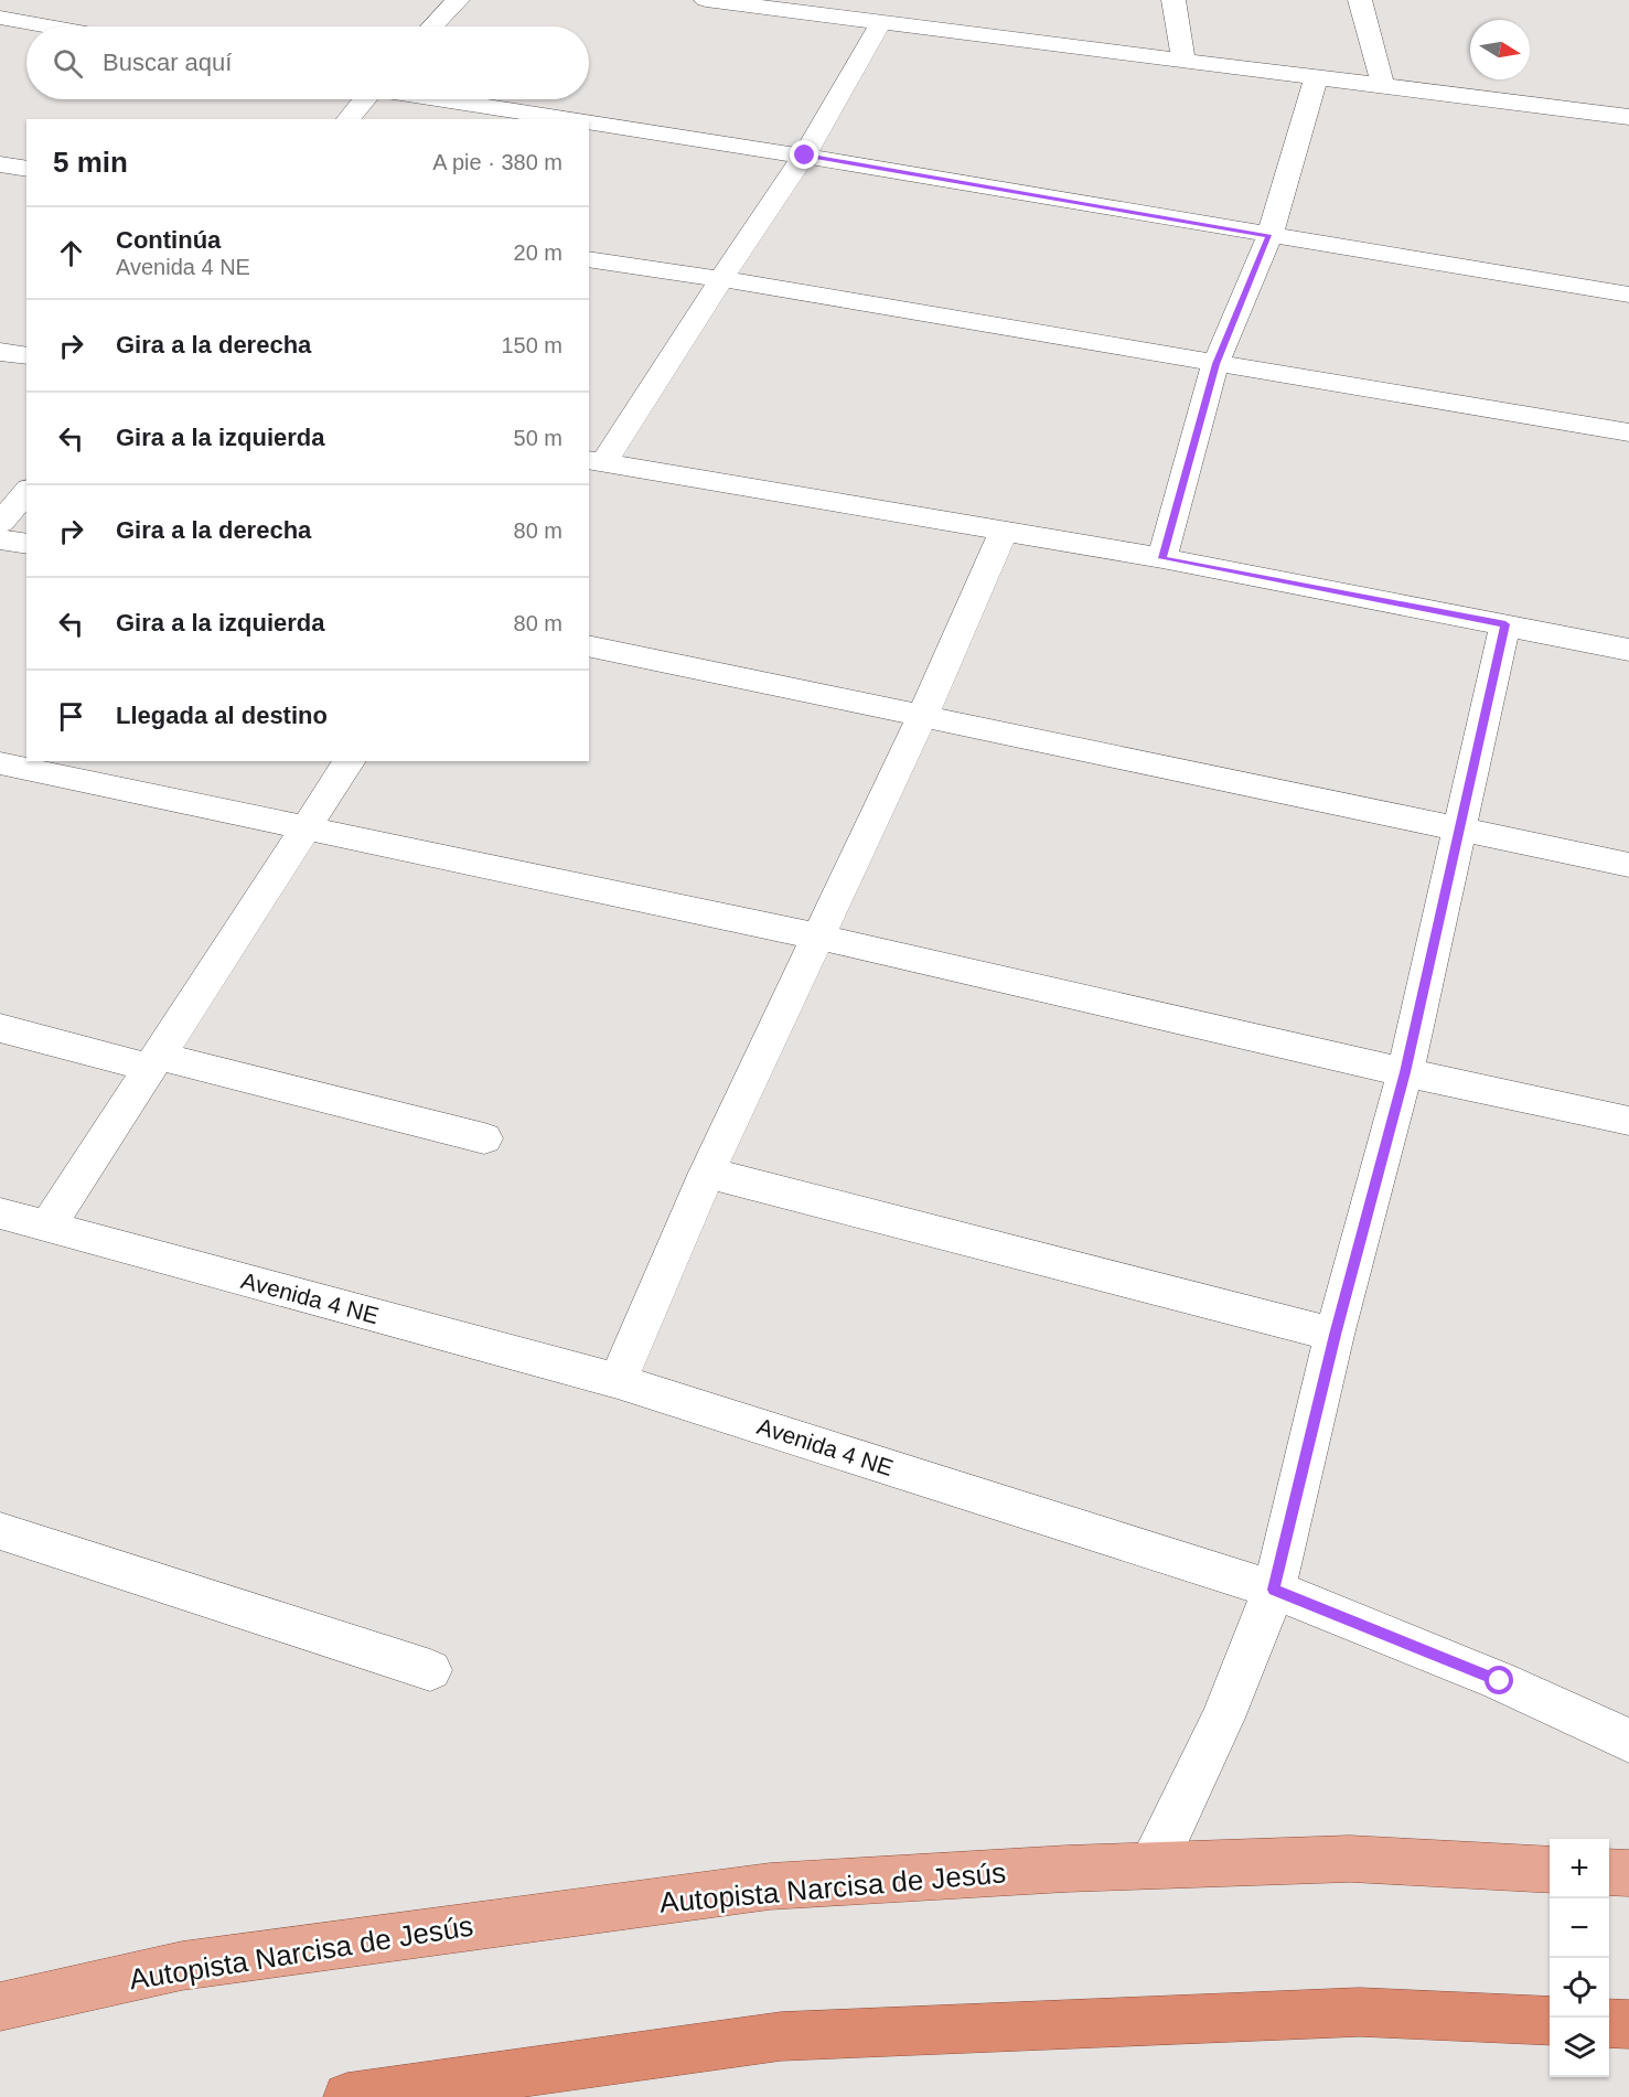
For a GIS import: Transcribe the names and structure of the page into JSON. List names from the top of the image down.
{
  "streets": {
    "main road": ["Autopista Narcisa de Jesús"],
    "street": ["Avenida 4 NE"]
  },
  "north": "right",
  "page": {
    "search": "Buscar aquí",
    "heading": ["5 min", "A pie · 380 m"],
    "list": [
      ["Continúa", "Avenida 4 NE", "20 m"],
      ["Gira a la derecha", "150 m"],
      ["Gira a la izquierda", "50 m"],
      ["Gira a la derecha", "80 m"],
      ["Gira a la izquierda", "80 m"],
      "Llegada al destino"
    ],
    "map_buttons": ["+", "−"]
  }
}
